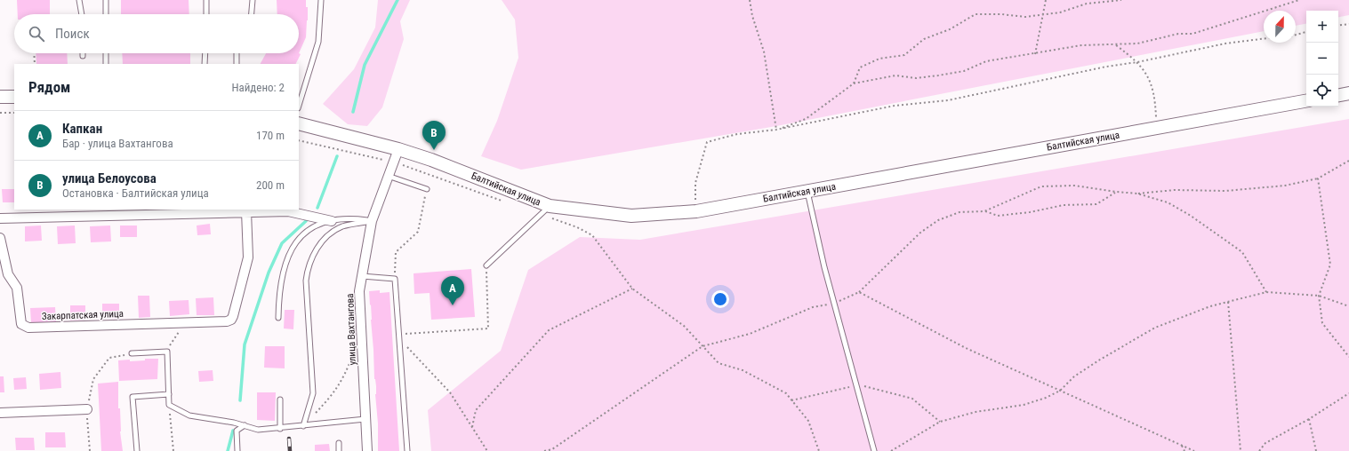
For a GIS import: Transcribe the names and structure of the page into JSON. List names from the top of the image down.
{
  "streets": {
    "main road": ["Балтийская улица"],
    "street": ["Закарпатская улица", "улица Вахтангова"]
  },
  "crossings": [
    ["Балтийская улица", "улица Вахтангова"]
  ],
  "north": "top",
  "page": {
    "map_buttons": ["+", "−"],
    "search": "Поиск",
    "heading": ["Рядом", "Найдено: 2"],
    "list": [
      {
        "mark": "A",
        "name": "Капкан",
        "note": "Бар · улица Вахтангова",
        "value": "170 m"
      },
      {
        "mark": "B",
        "name": "улица Белоусова",
        "note": "Остановка · Балтийская улица",
        "value": "200 m"
      }
    ],
    "pins": ["B", "A"]
  }
}
